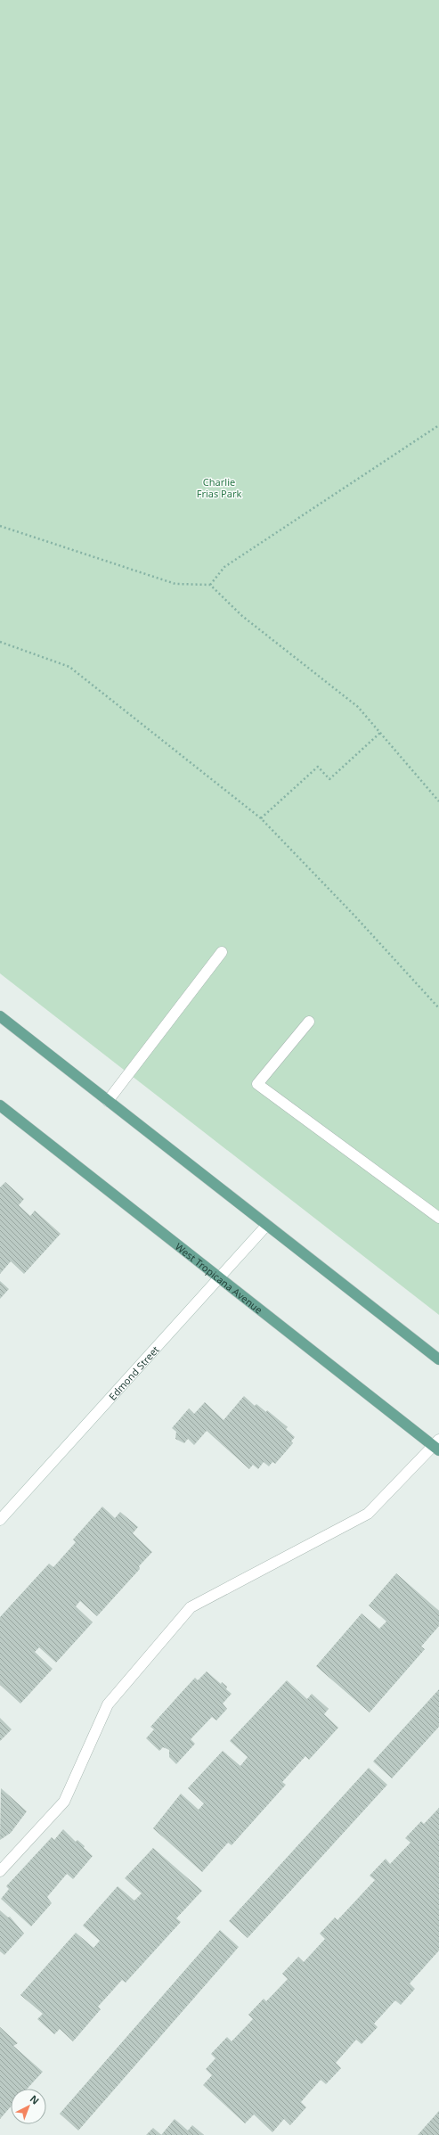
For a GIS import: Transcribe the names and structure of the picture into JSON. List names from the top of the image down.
{
  "streets": {
    "main road": ["West Tropicana Avenue"],
    "street": ["Edmond Street"]
  },
  "crossings": [
    ["West Tropicana Avenue", "Edmond Street"]
  ],
  "parks": ["Charlie Frias Park"],
  "north": "top right"
}
